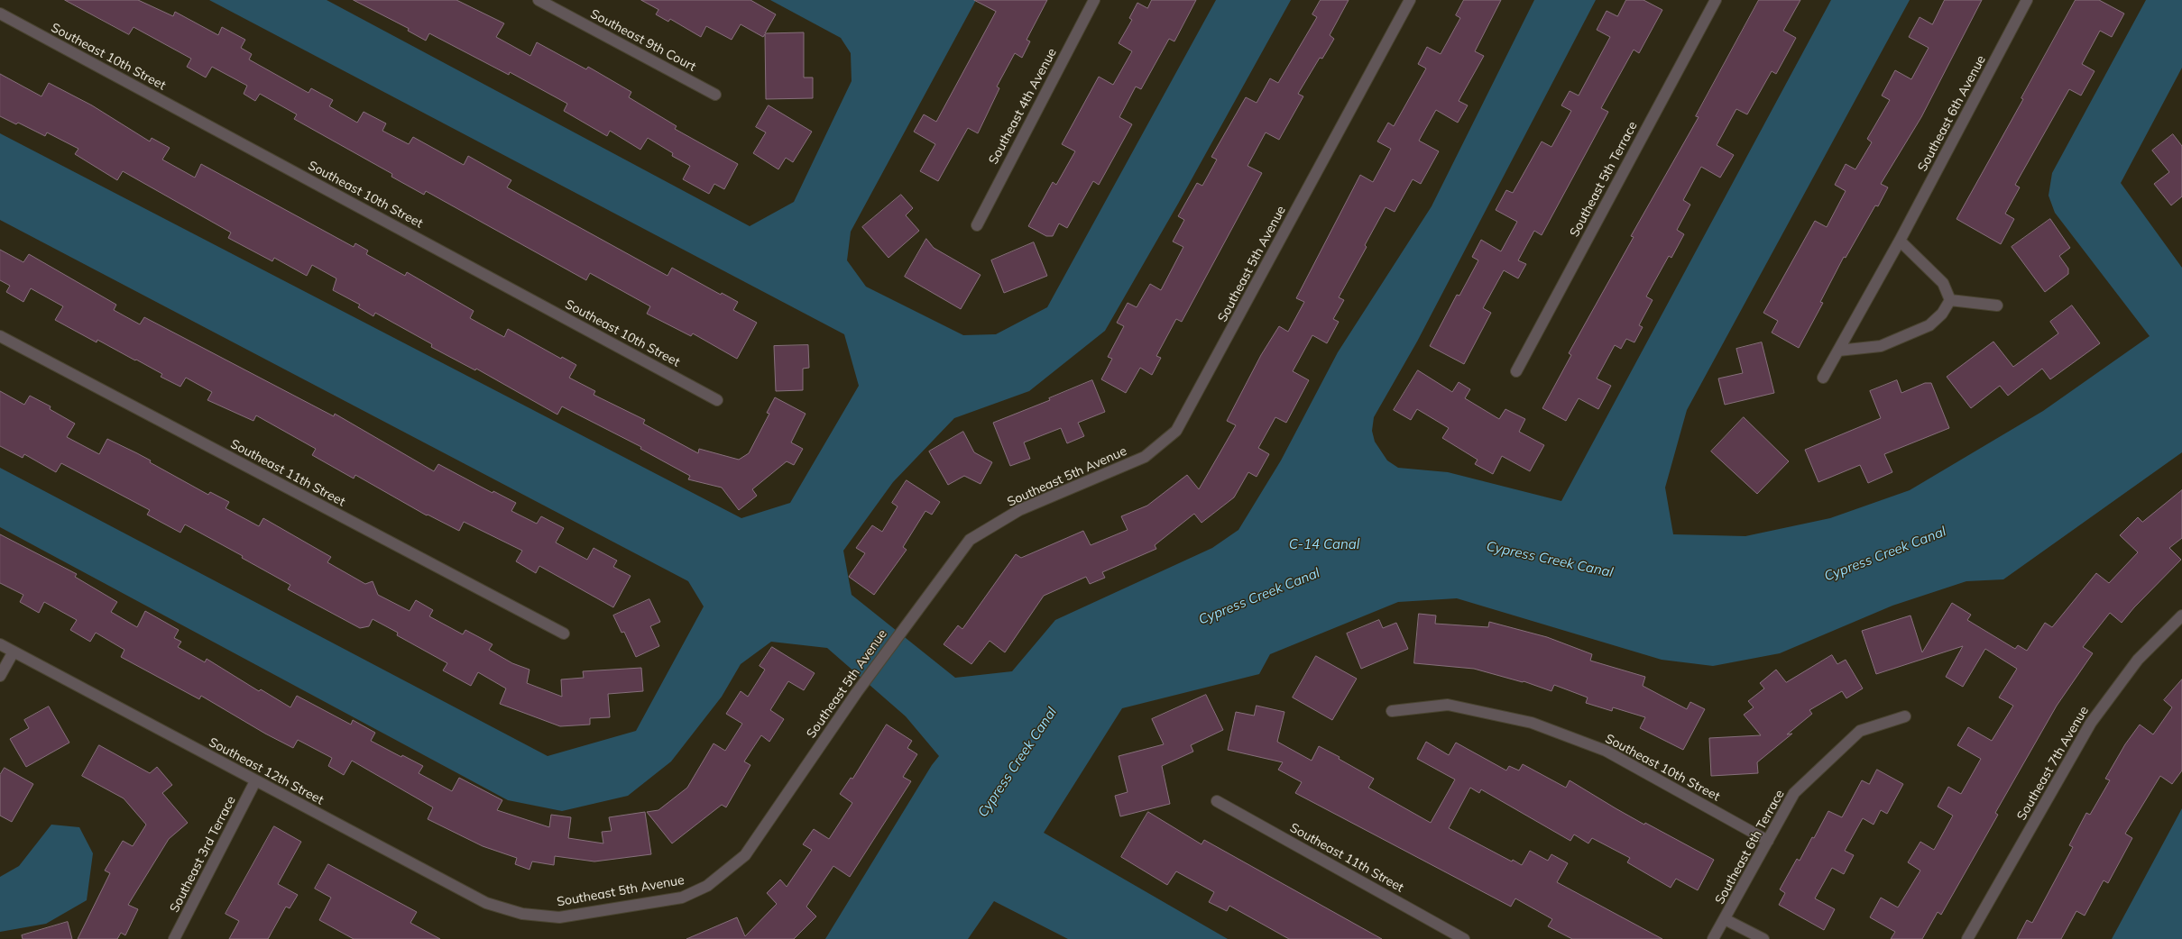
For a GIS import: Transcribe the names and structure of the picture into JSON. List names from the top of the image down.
{
  "streets": {
    "street": [
      "Southeast 9th Court",
      "Southeast 10th Street",
      "Southeast 4th Avenue",
      "Southeast 6th Avenue",
      "Southeast 5th Terrace",
      "Southeast 5th Avenue",
      "Southeast 11th Street",
      "Southeast 7th Avenue",
      "Southeast 12th Street",
      "Southeast 6th Terrace",
      "Southeast 3rd Terrace"
    ]
  },
  "crossings": [
    ["Southeast 10th Street", "Southeast 6th Terrace"],
    ["Southeast 5th Avenue", "Southeast 12th Street"],
    ["Southeast 12th Street", "Southeast 3rd Terrace"]
  ],
  "water": ["C-14 Canal", "Cypress Creek Canal"]
}
